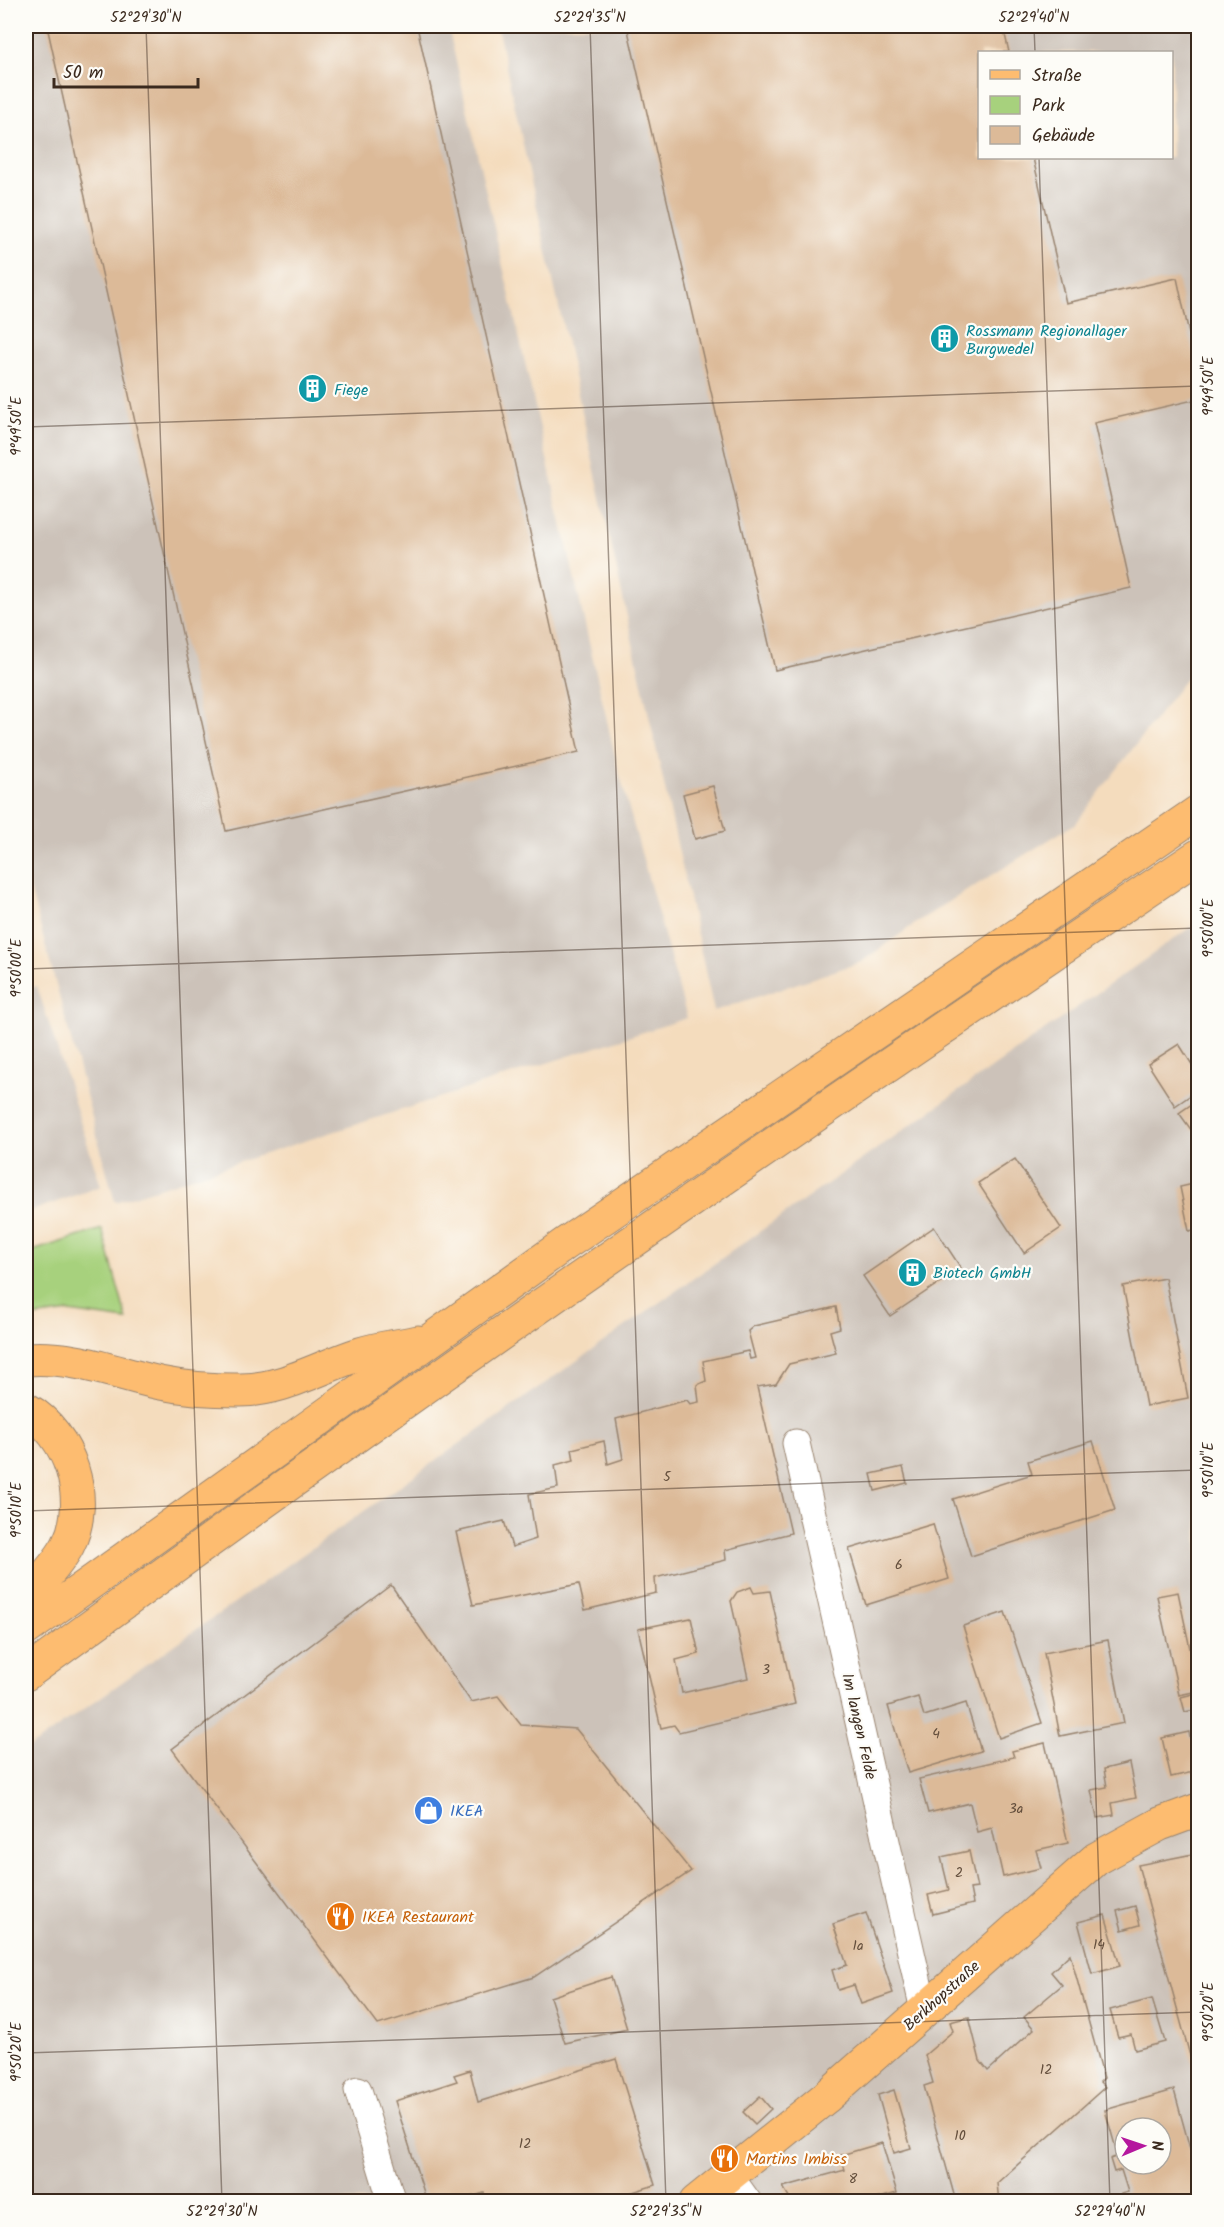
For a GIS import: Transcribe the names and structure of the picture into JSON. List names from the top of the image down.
{
  "streets": {
    "main road": ["Berkhopstraße"],
    "street": ["Im langen Felde"]
  },
  "crossings": [
    ["Im langen Felde", "Berkhopstraße"]
  ],
  "places": {
    "building": ["Rossmann Regionallager Burgwedel", "Fiege", "Biotech GmbH"],
    "shop": ["IKEA"],
    "restaurant": ["IKEA Restaurant", "Martins Imbiss"]
  },
  "house_numbers": [
    "5",
    "6",
    "3",
    "4",
    "3a",
    "2",
    "14",
    "1a",
    "12",
    "10",
    "12",
    "8"
  ],
  "legend": ["Straße", "Park", "Gebäude"],
  "scale_bar": "50 m",
  "north": "right",
  "coordinates": [
    "52°29'30\"N",
    "52°29'35\"N",
    "52°29'40\"N",
    "9°49'50\"E",
    "9°50'00\"E",
    "9°50'10\"E",
    "9°50'20\"E"
  ]
}
